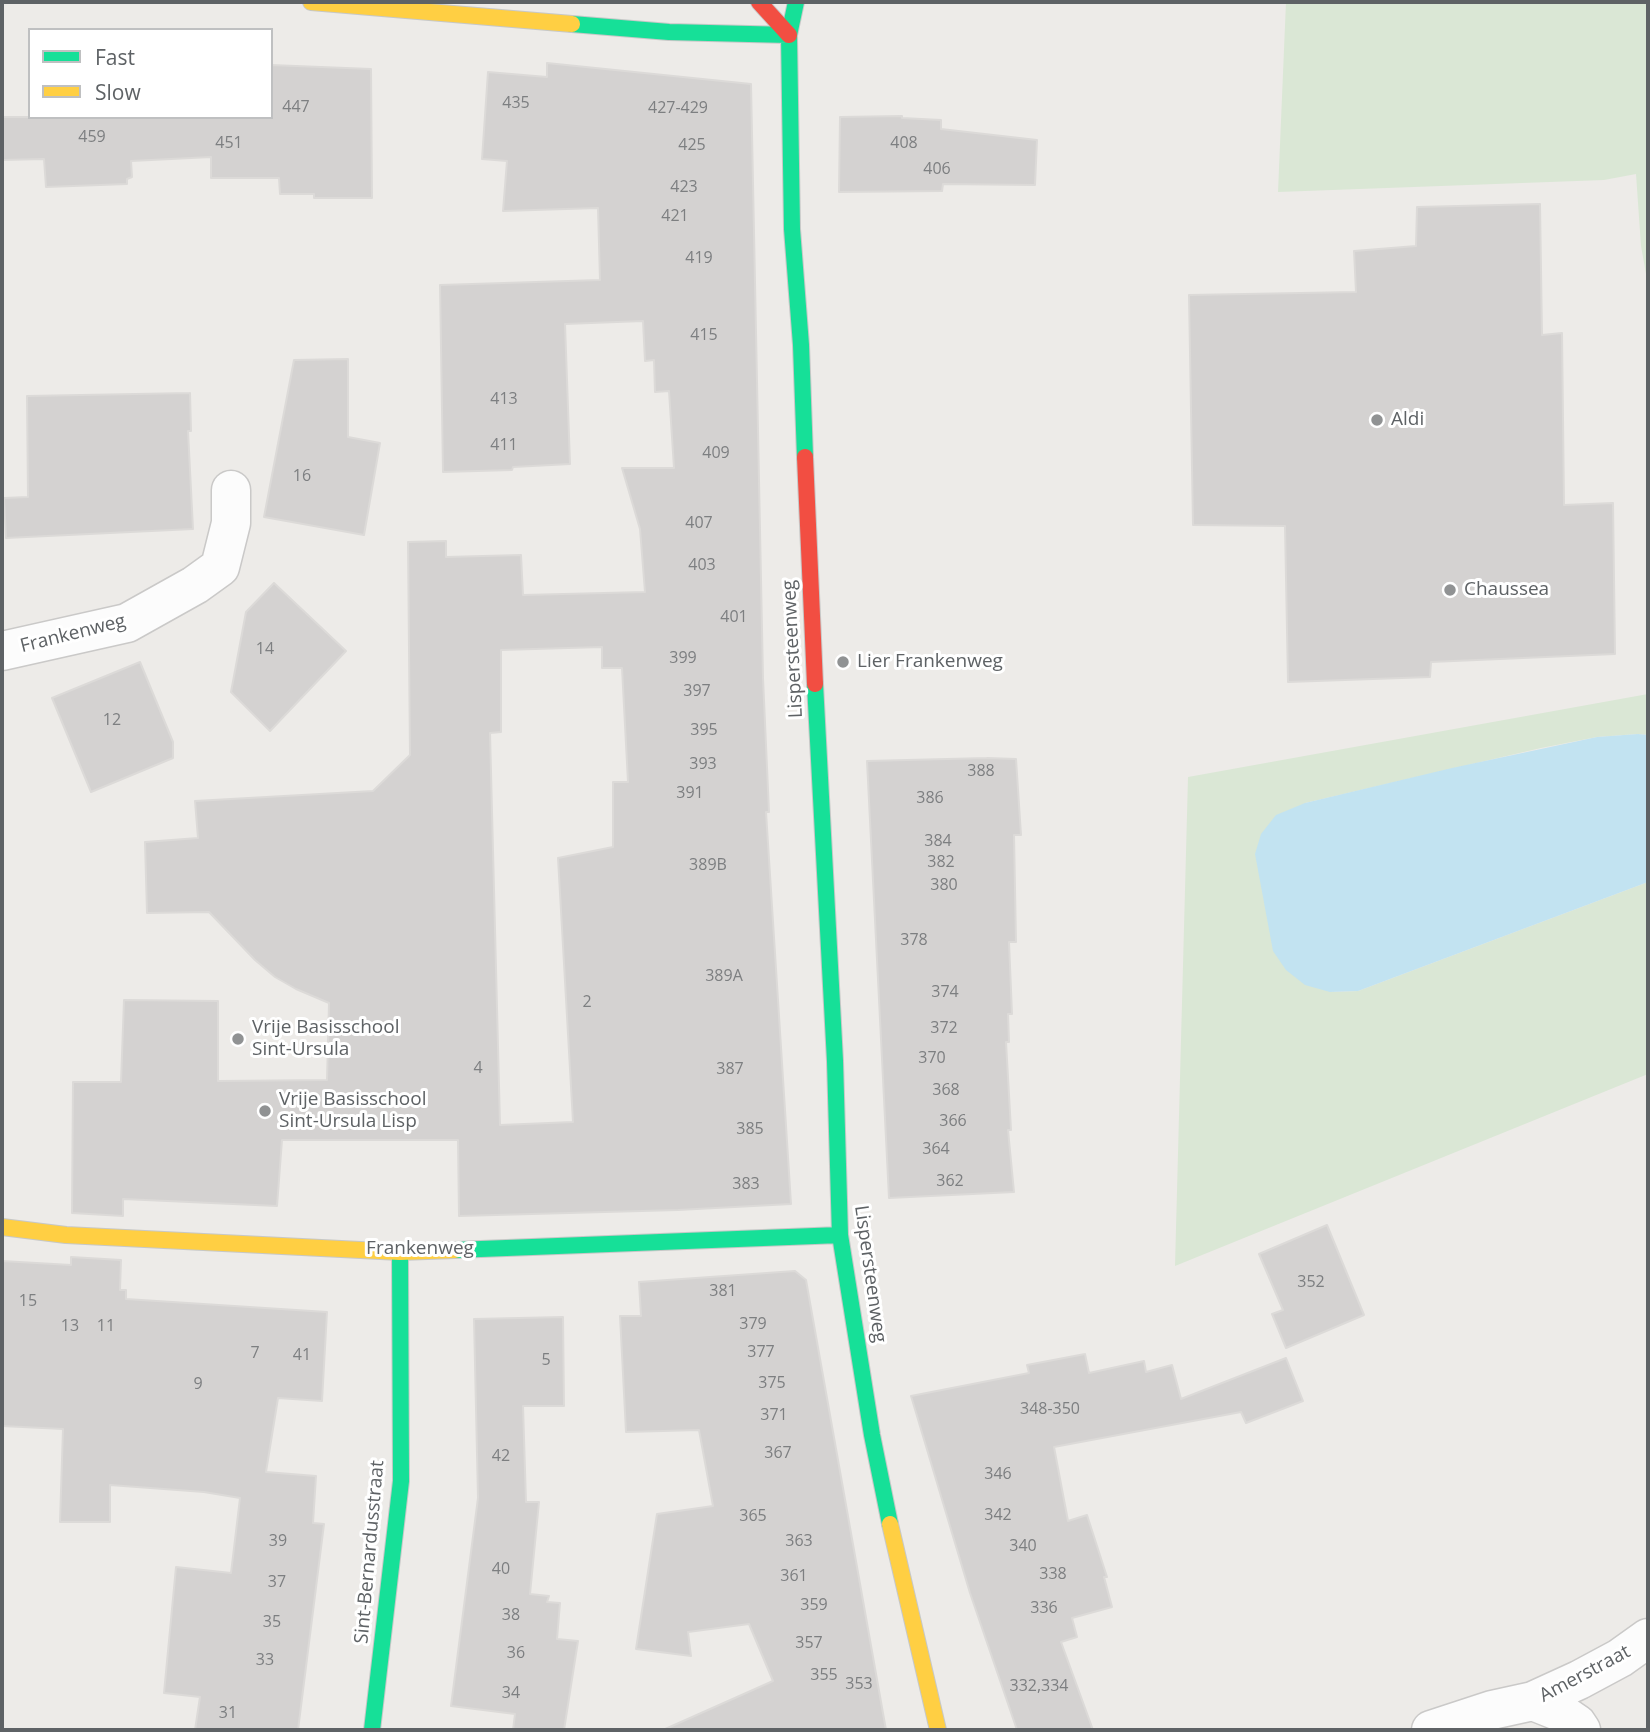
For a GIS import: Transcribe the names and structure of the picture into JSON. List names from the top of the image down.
{
  "streets": {
    "main road": ["Frankenweg", "Lispersteenweg", "Sint-Bernardusstraat"],
    "street": ["Amerstraat"]
  },
  "crossings": [
    ["Frankenweg", "Lispersteenweg"],
    ["Frankenweg", "Sint-Bernardusstraat"]
  ],
  "places": [
    "Aldi",
    "Chaussea",
    "Lier Frankenweg",
    "Vrije Basisschool Sint-Ursula",
    "Vrije Basisschool Sint-Ursula Lisp"
  ],
  "house_numbers": [
    "435",
    "447",
    "427-429",
    "459",
    "451",
    "408",
    "425",
    "406",
    "423",
    "421",
    "419",
    "415",
    "413",
    "411",
    "409",
    "16",
    "407",
    "403",
    "401",
    "14",
    "399",
    "397",
    "12",
    "395",
    "393",
    "388",
    "391",
    "386",
    "384",
    "382",
    "389B",
    "380",
    "378",
    "389A",
    "374",
    "2",
    "372",
    "370",
    "4",
    "387",
    "368",
    "366",
    "385",
    "364",
    "362",
    "383",
    "352",
    "381",
    "15",
    "379",
    "13",
    "11",
    "377",
    "7",
    "41",
    "5",
    "375",
    "9",
    "348-350",
    "371",
    "367",
    "42",
    "346",
    "342",
    "365",
    "39",
    "363",
    "340",
    "40",
    "338",
    "361",
    "37",
    "359",
    "336",
    "38",
    "35",
    "357",
    "36",
    "33",
    "355",
    "353",
    "332,334",
    "34",
    "31"
  ],
  "legend": ["Fast", "Slow"]
}
